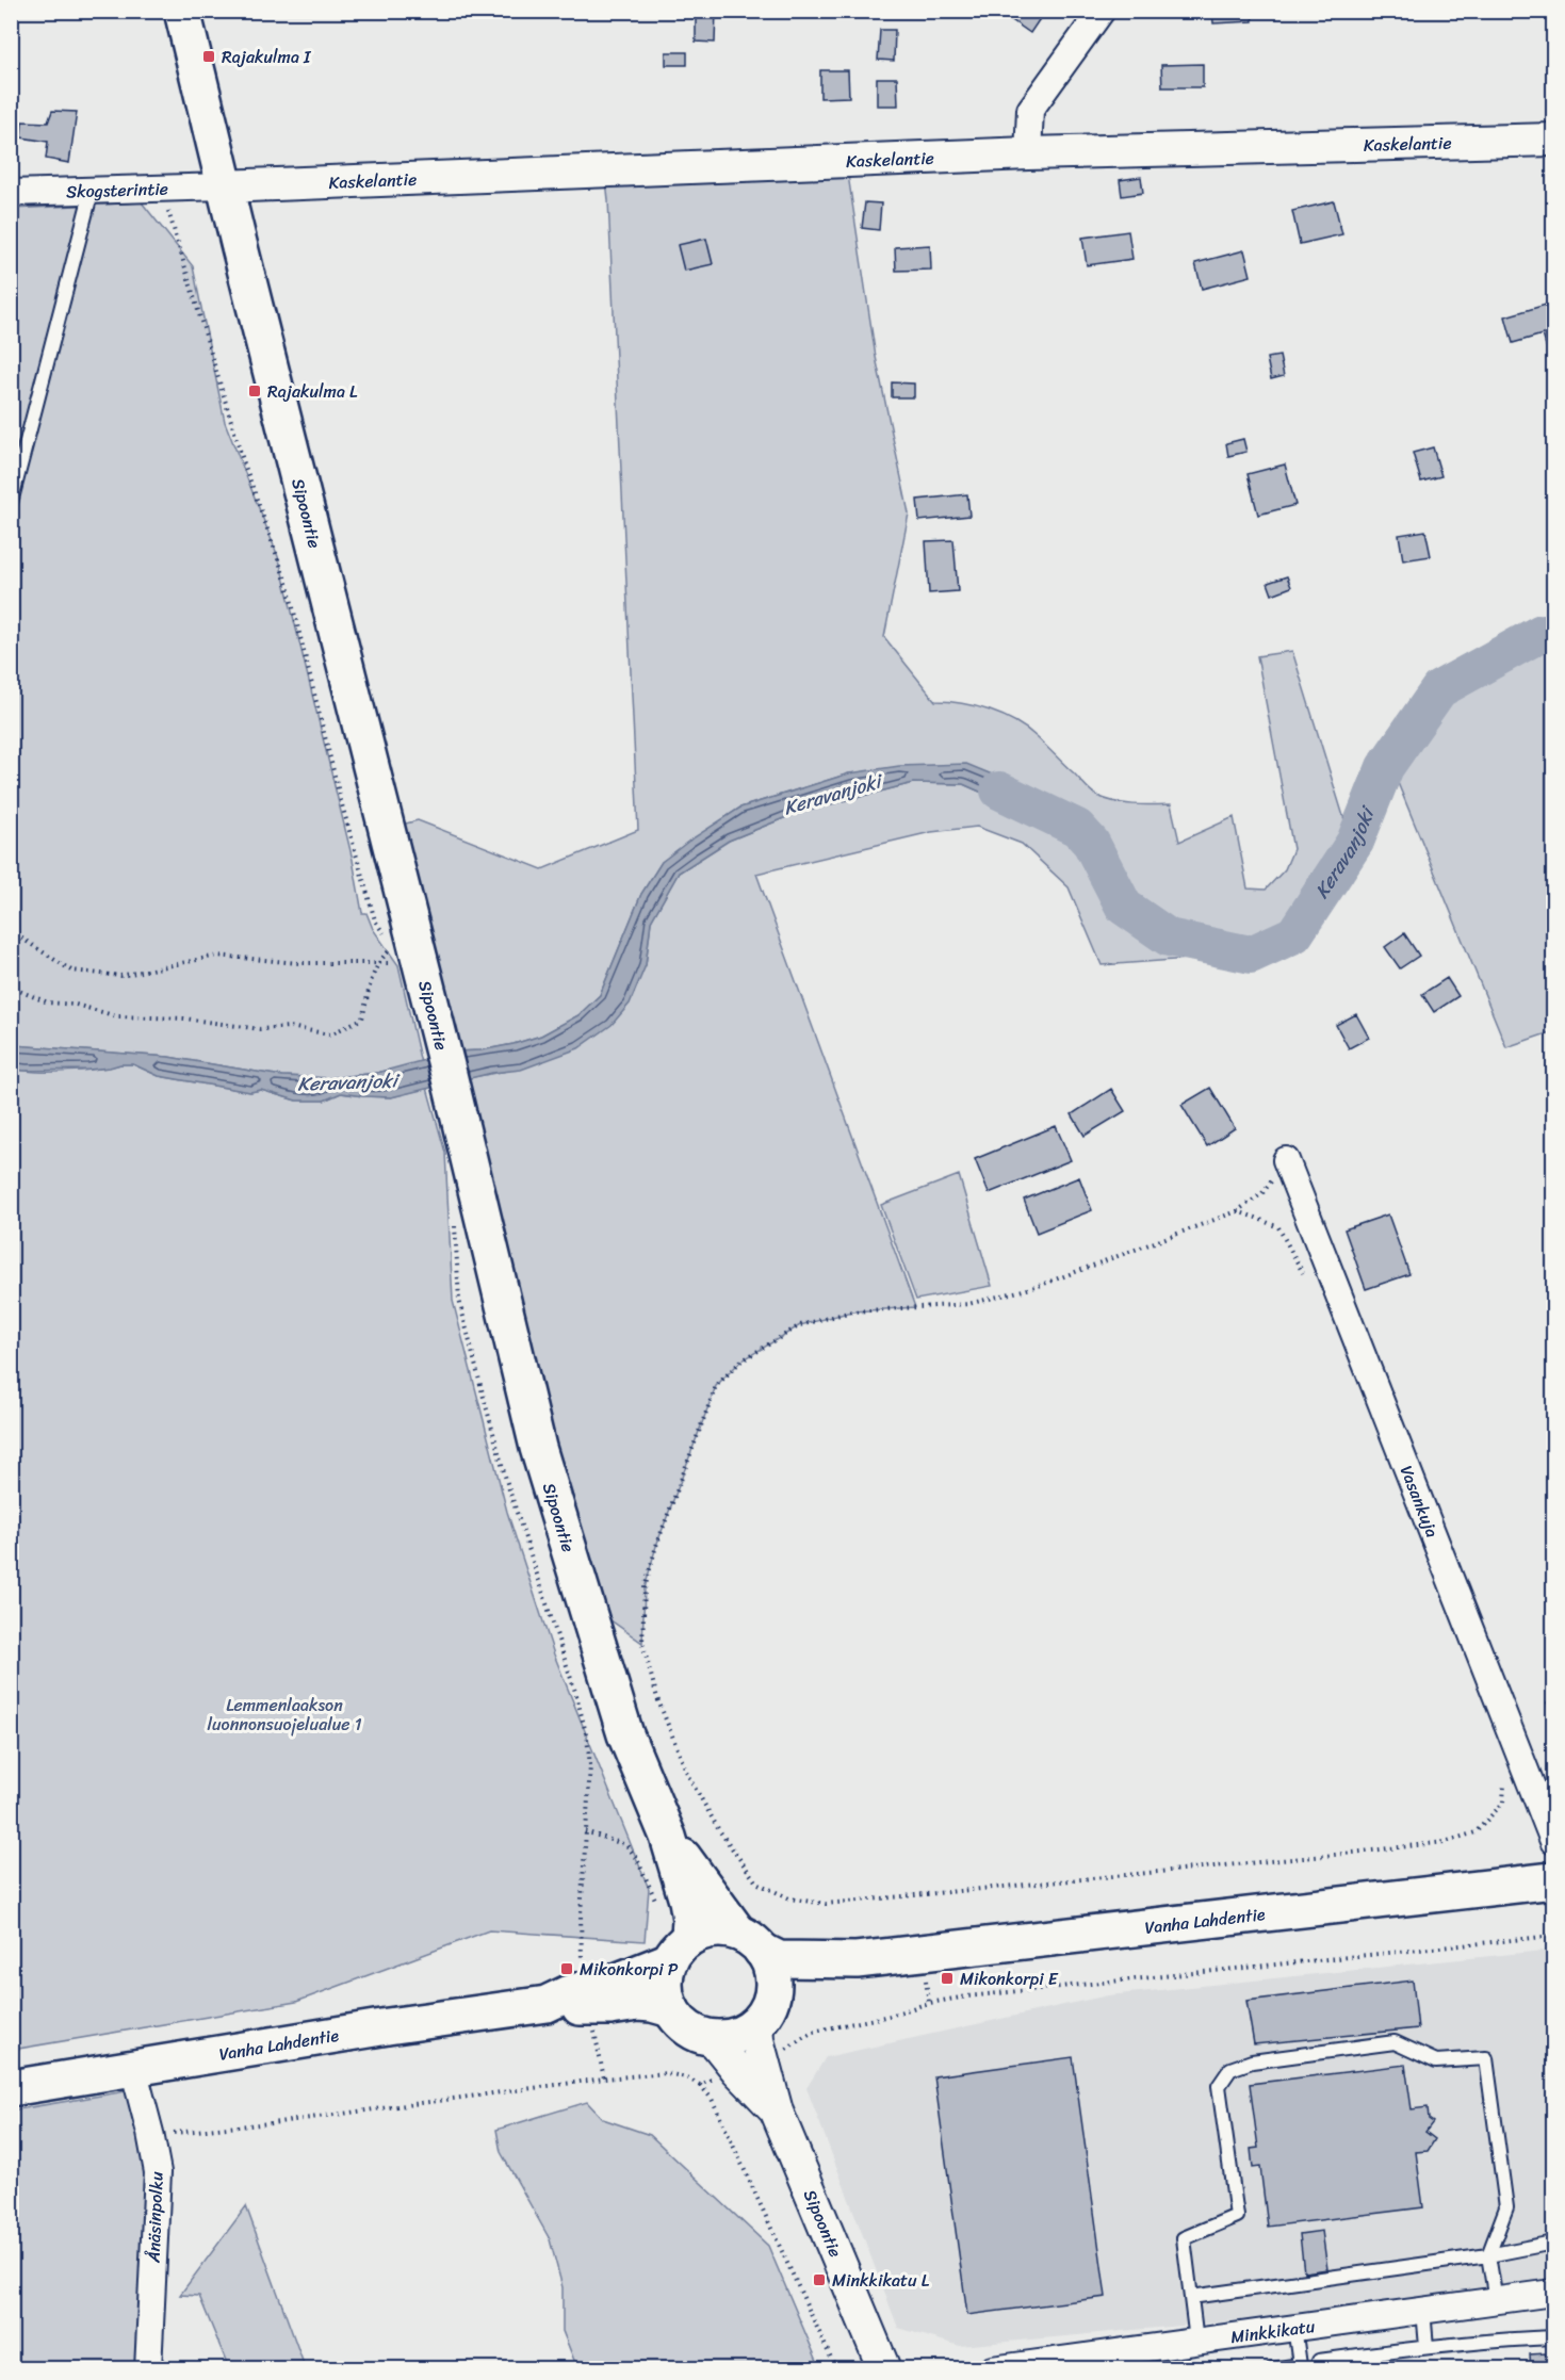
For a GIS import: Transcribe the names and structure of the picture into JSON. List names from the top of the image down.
{
  "streets": {
    "main road": ["Sipoontie", "Vanha Lahdentie"],
    "street": [
      "Kaskelantie",
      "Skogsterintie",
      "Vasankuja",
      "Ånäsinpolku",
      "Minkkikatu"
    ]
  },
  "crossings": [
    ["Kaskelantie", "Skogsterintie"],
    ["Kaskelantie", "Sipoontie"],
    ["Skogsterintie", "Sipoontie"],
    ["Sipoontie", "Vanha Lahdentie"],
    ["Vanha Lahdentie", "Ånäsinpolku"]
  ],
  "water": ["Keravanjoki"],
  "parks": ["Lemmenlaakson luonnonsuojelualue 1"],
  "places": {
    "transit": [
      "Rajakulma I",
      "Rajakulma L",
      "Mikonkorpi P",
      "Mikonkorpi E",
      "Minkkikatu L"
    ]
  }
}
